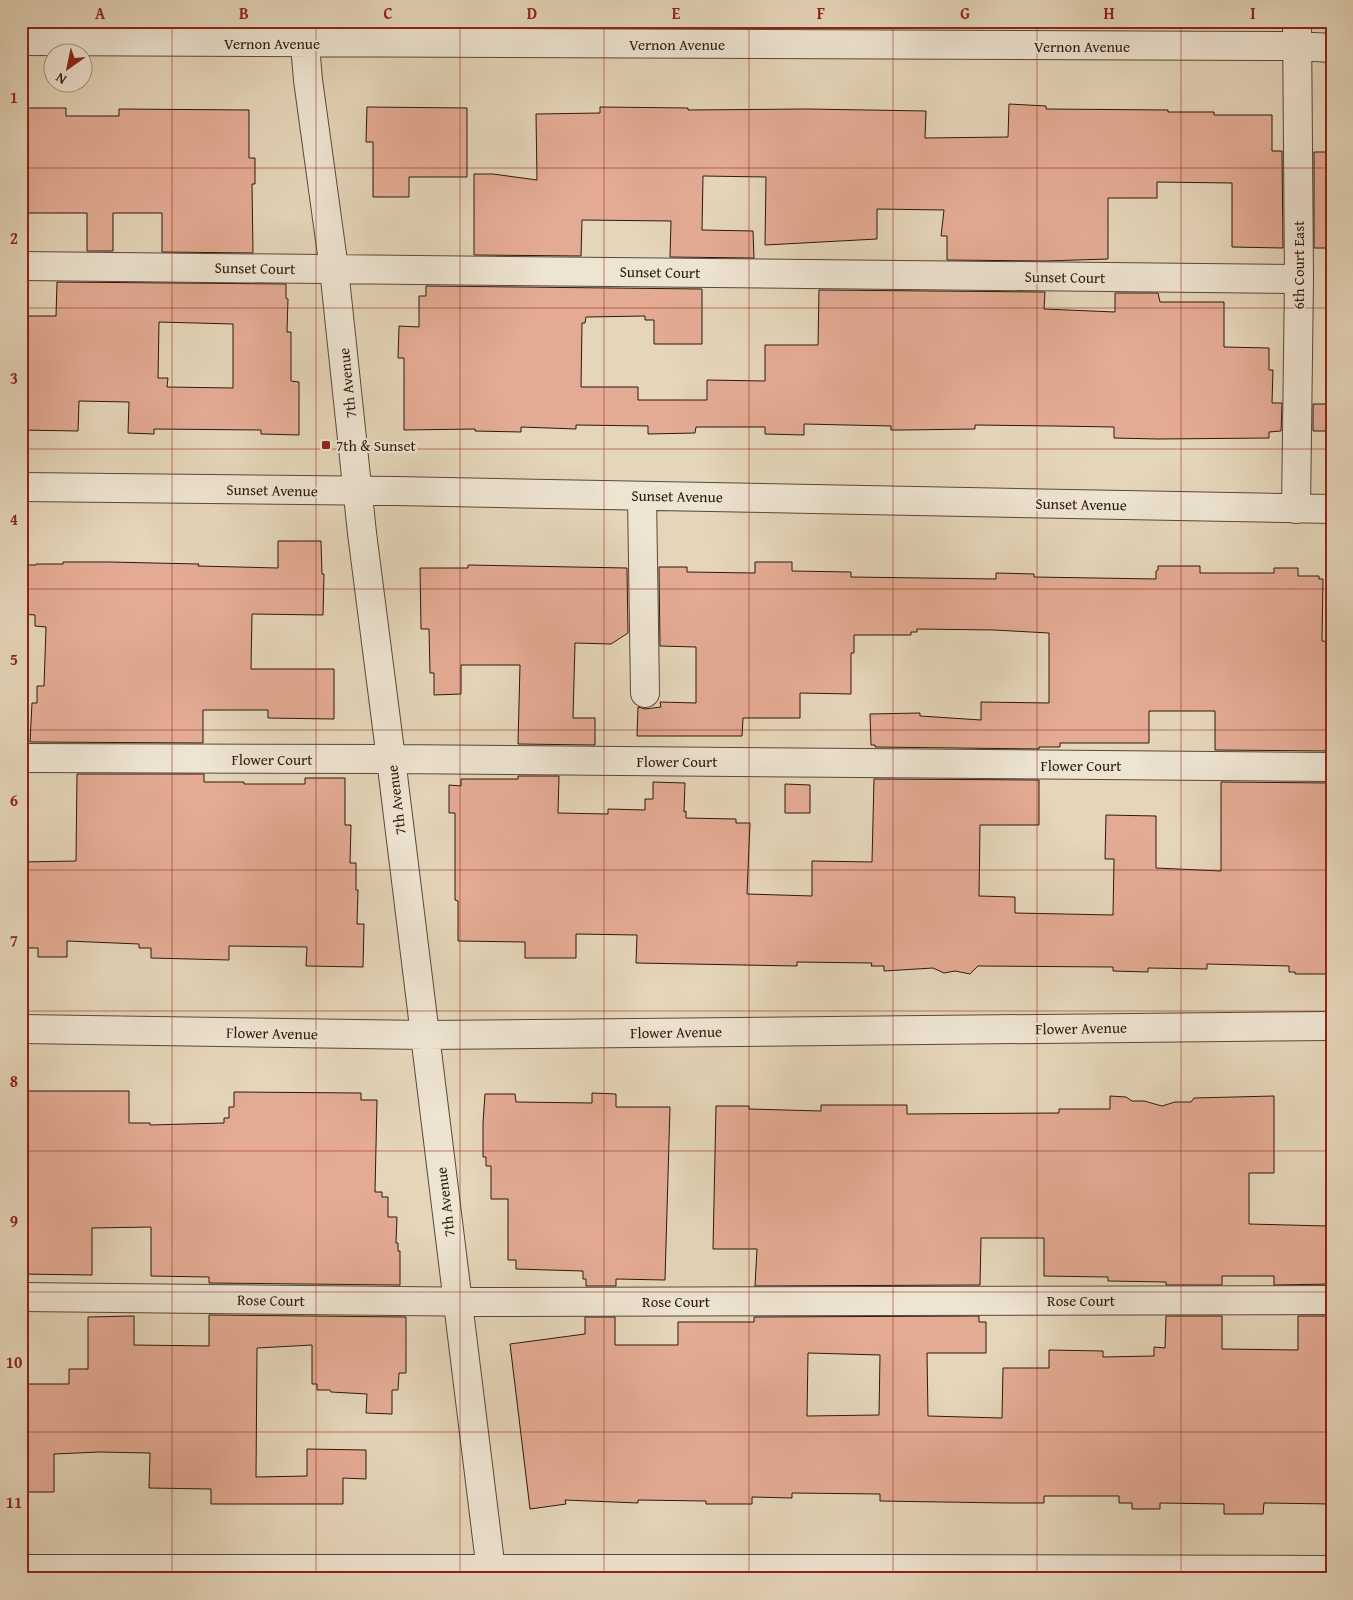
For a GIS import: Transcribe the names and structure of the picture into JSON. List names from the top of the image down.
{
  "streets": {
    "street": [
      "Vernon Avenue",
      "6th Court East",
      "Sunset Court",
      "7th Avenue",
      "Sunset Avenue",
      "Flower Court",
      "Flower Avenue",
      "Rose Court"
    ]
  },
  "crossings": [
    ["Vernon Avenue", "6th Court East"],
    ["Vernon Avenue", "7th Avenue"],
    ["6th Court East", "Sunset Court"],
    ["6th Court East", "Sunset Avenue"],
    ["Sunset Court", "7th Avenue"],
    ["7th Avenue", "Sunset Avenue"],
    ["7th Avenue", "Flower Court"],
    ["7th Avenue", "Flower Avenue"],
    ["7th Avenue", "Rose Court"]
  ],
  "places": {
    "transit": ["7th & Sunset"]
  },
  "north": "bottom left",
  "grid": {
    "columns": [
      "A",
      "B",
      "C",
      "D",
      "E",
      "F",
      "G",
      "H",
      "I"
    ],
    "rows": [
      "1",
      "2",
      "3",
      "4",
      "5",
      "6",
      "7",
      "8",
      "9",
      "10",
      "11"
    ]
  }
}
